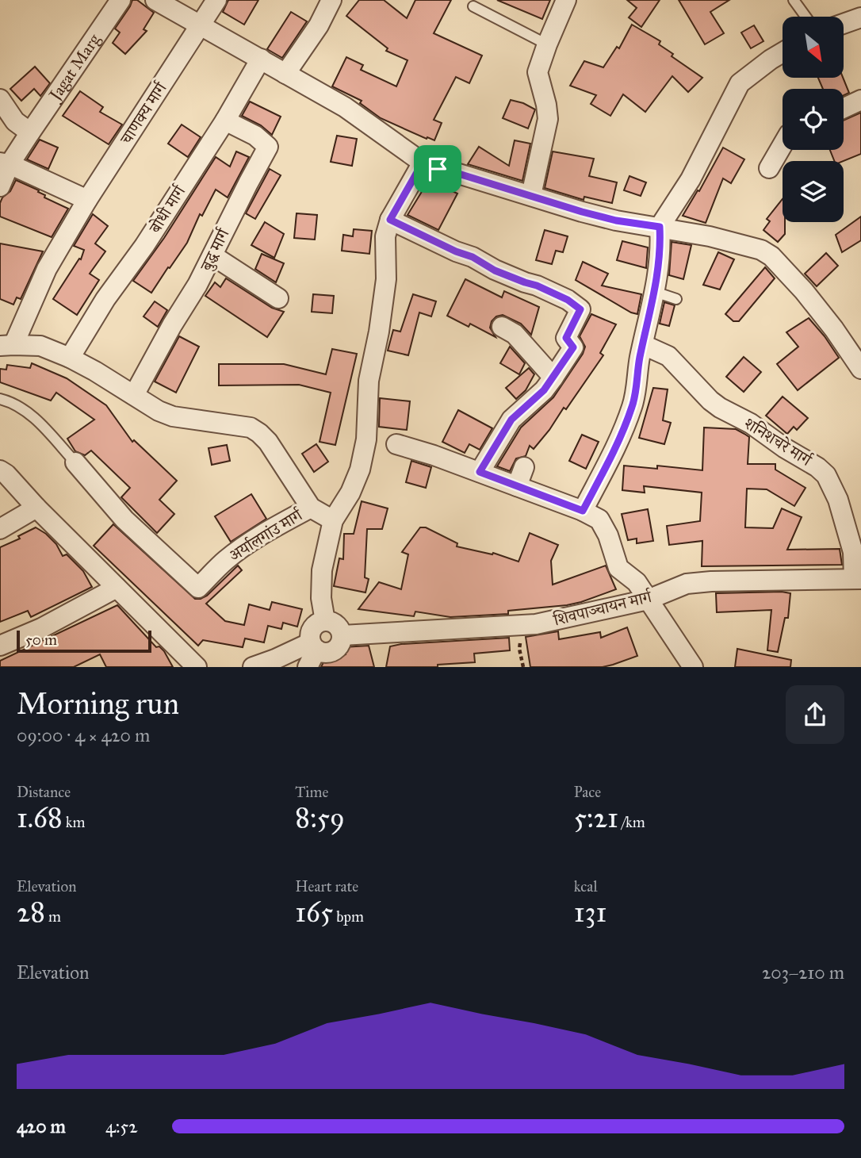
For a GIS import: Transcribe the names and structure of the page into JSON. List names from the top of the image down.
{
  "streets": {
    "street": [
      "Jagat Marg",
      "चाणक्य मार्ग",
      "बोधी मार्ग",
      "बुद्ध मार्ग",
      "शनिशचरे मार्ग",
      "अर्यालगांउ मार्ग",
      "शिवपाञ्चायन मार्ग"
    ]
  },
  "crossings": [
    ["बोधी मार्ग", "बुद्ध मार्ग"],
    ["शनिशचरे मार्ग", "शिवपाञ्चायन मार्ग"]
  ],
  "scale_bar": "50 m",
  "north": "bottom right",
  "page": {
    "scale": "50 m",
    "heading": ["Morning run", "09:00 · 4 × 420 m"],
    "stats": [
      ["Distance", "1.68 km"],
      ["Time", "8:59"],
      ["Pace", "5:21 /km"],
      ["Elevation", "28 m"],
      ["Heart rate", "165 bpm"],
      ["kcal", "131"]
    ],
    "chart": ["Elevation", "203–210 m"],
    "list": [
      {
        "name": "420 m",
        "note": "4:52"
      }
    ]
  }
}
